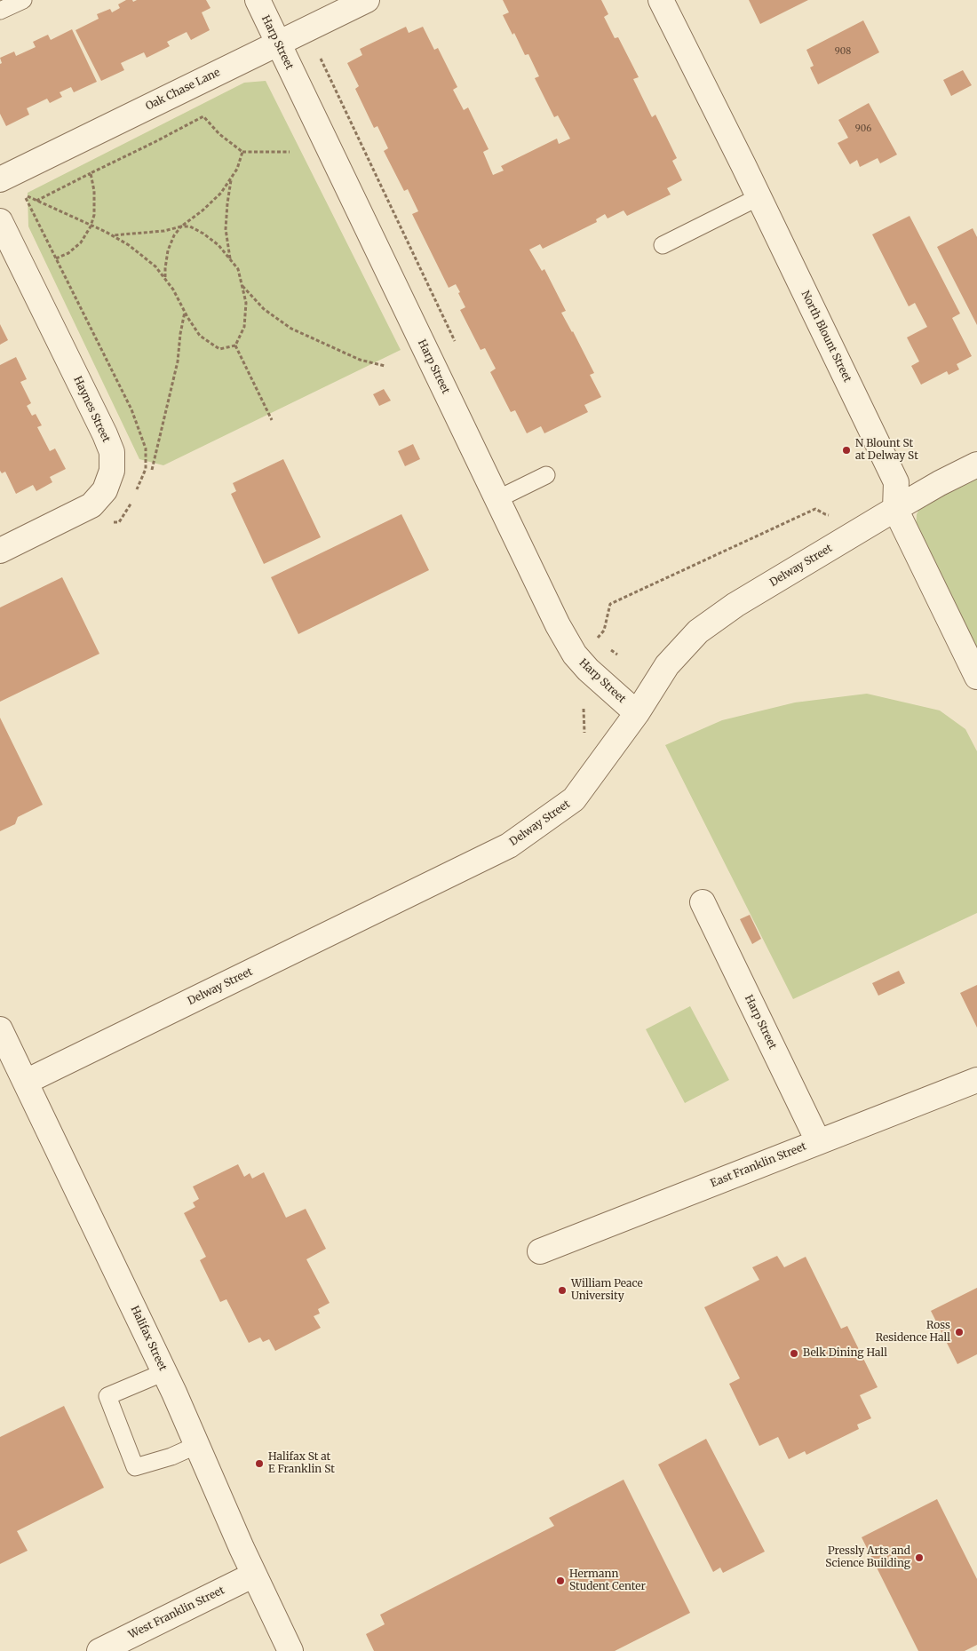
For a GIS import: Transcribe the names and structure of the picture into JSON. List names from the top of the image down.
{
  "streets": {
    "street": [
      "Harp Street",
      "Oak Chase Lane",
      "North Blount Street",
      "Haynes Street",
      "Delway Street",
      "East Franklin Street",
      "Halifax Street",
      "West Franklin Street"
    ]
  },
  "crossings": [
    ["Harp Street", "Oak Chase Lane"],
    ["Harp Street", "Delway Street"],
    ["Harp Street", "East Franklin Street"],
    ["North Blount Street", "Delway Street"],
    ["Delway Street", "Halifax Street"],
    ["Halifax Street", "West Franklin Street"]
  ],
  "places": [
    "N Blount St at Delway St",
    "William Peace University",
    "Ross Residence Hall",
    "Belk Dining Hall",
    "Halifax St at E Franklin St",
    "Pressly Arts and Science Building",
    "Hermann Student Center"
  ],
  "house_numbers": ["908", "906"]
}
